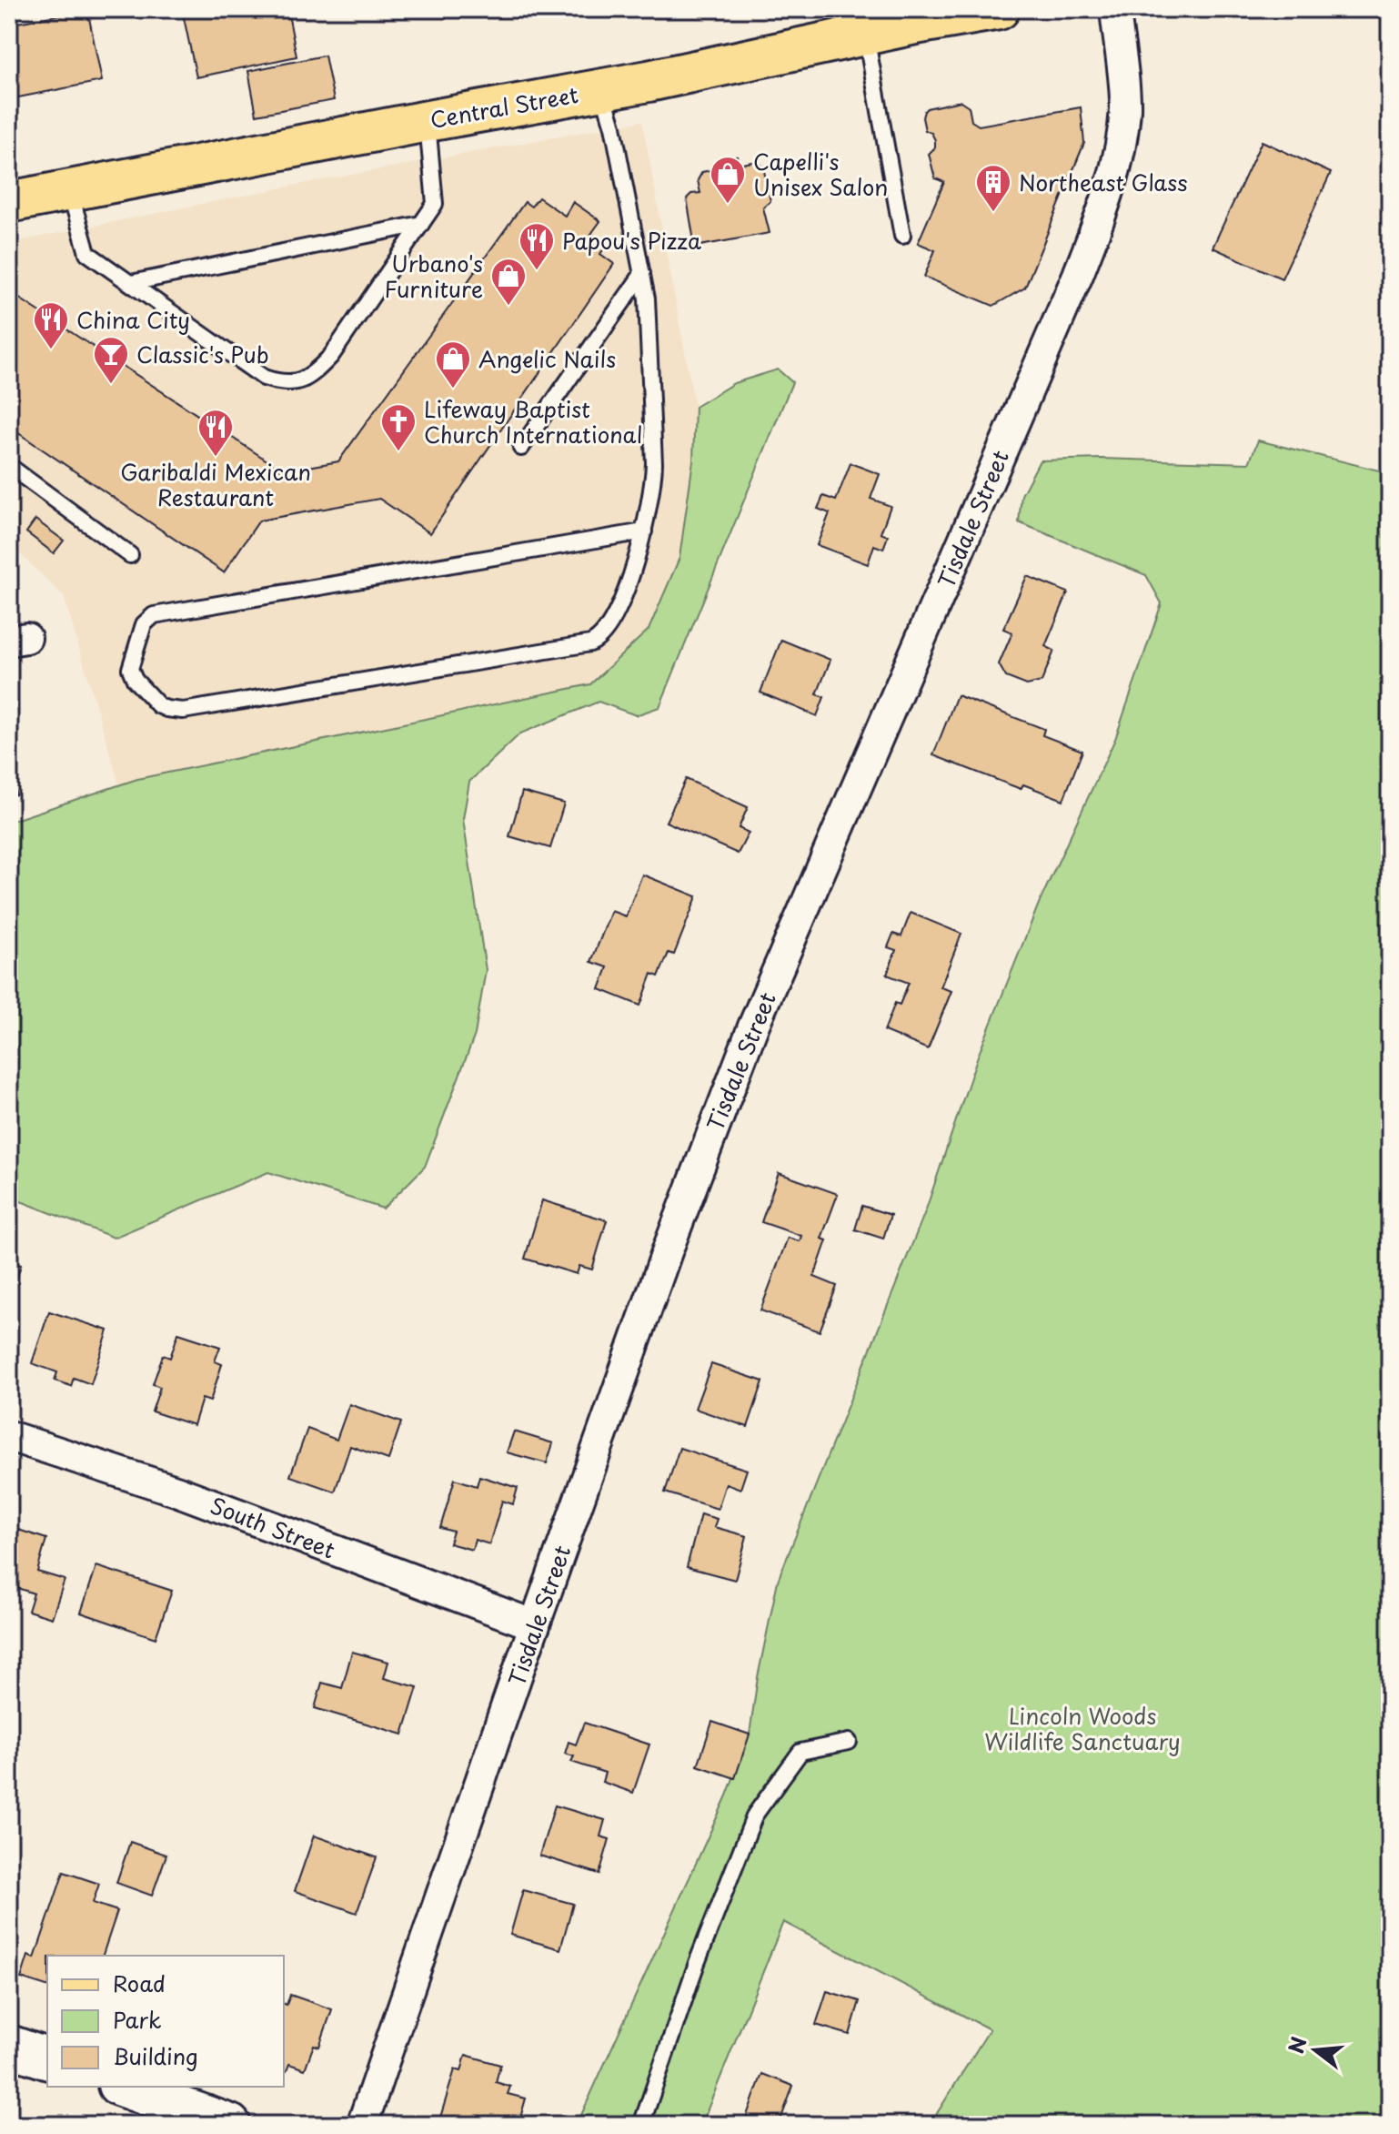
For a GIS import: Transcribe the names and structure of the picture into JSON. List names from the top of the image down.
{
  "streets": {
    "main road": ["Central Street"],
    "street": ["Tisdale Street", "South Street"]
  },
  "crossings": [
    ["Tisdale Street", "South Street"]
  ],
  "parks": ["Lincoln Woods Wildlife Sanctuary"],
  "places": {
    "shop": ["Capelli's Unisex Salon", "Urbano's Furniture", "Angelic Nails"],
    "building": ["Northeast Glass"],
    "restaurant": ["Papou's Pizza", "China City", "Garibaldi Mexican Restaurant"],
    "bar": ["Classic's Pub"],
    "church": ["Lifeway Baptist Church International"]
  },
  "legend": ["Road", "Park", "Building"],
  "north": "left"
}
